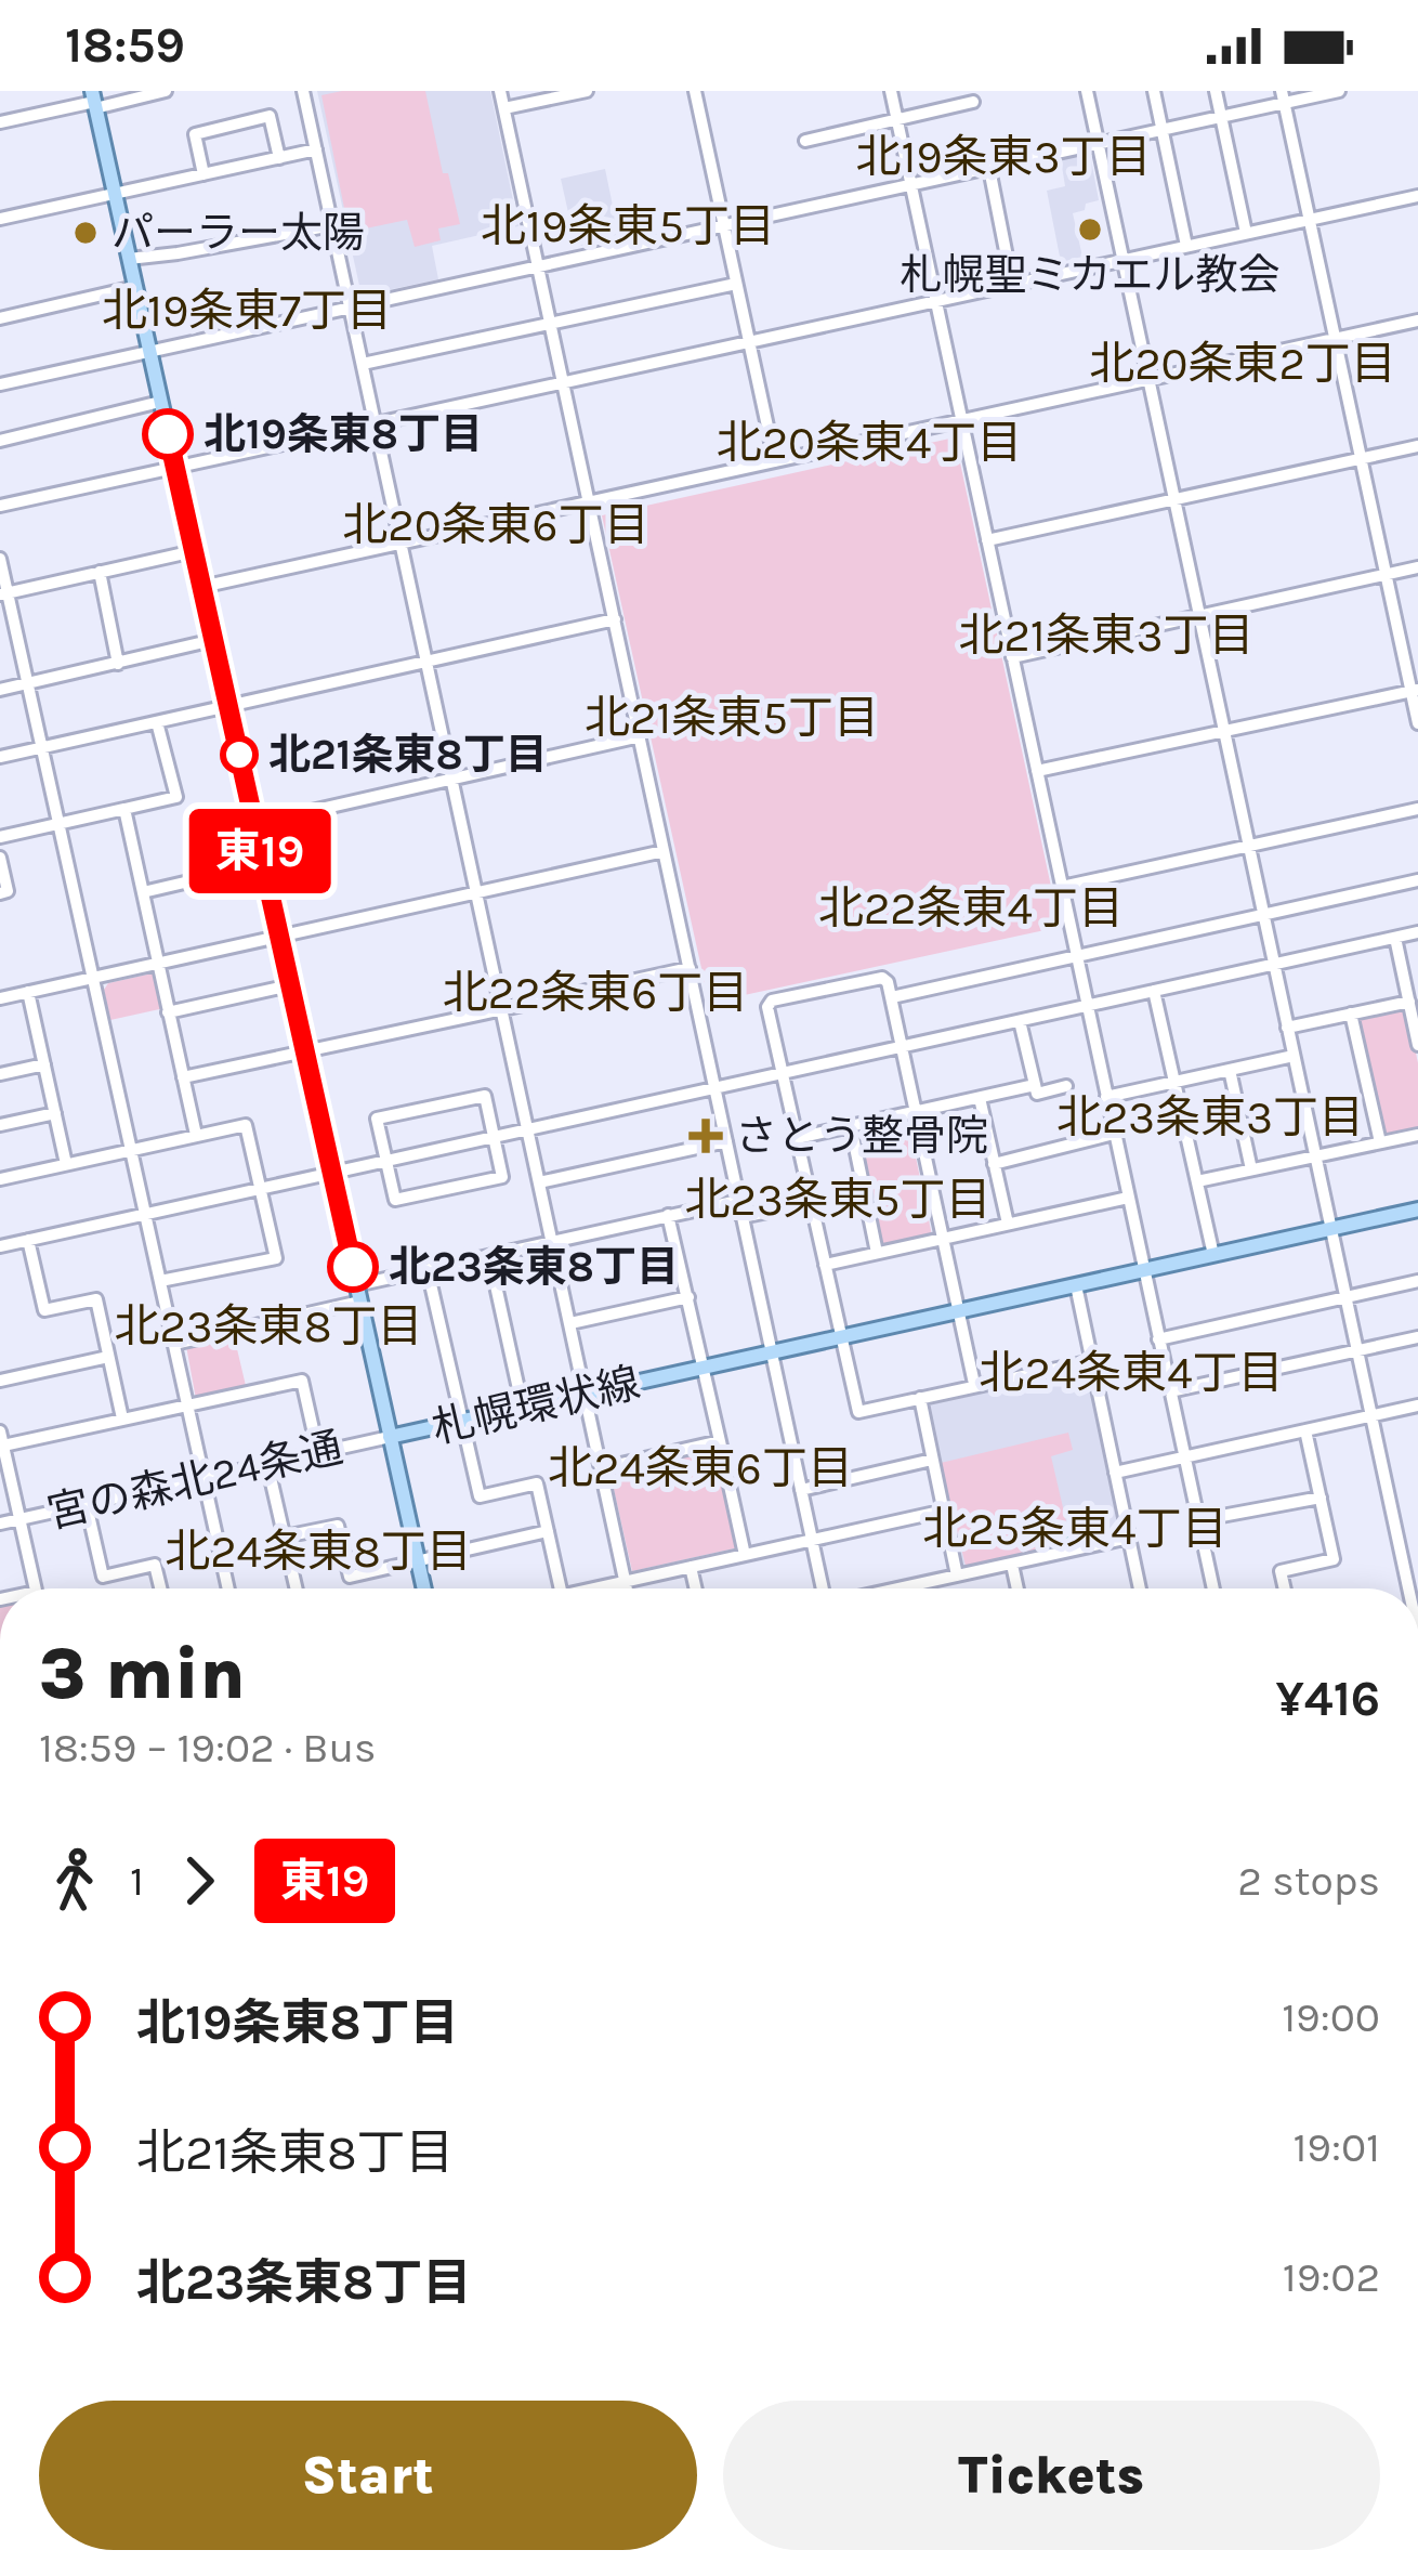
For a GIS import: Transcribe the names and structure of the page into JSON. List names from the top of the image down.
{
  "streets": {
    "main road": ["札幌環状線"],
    "street": ["宮の森北24条通"]
  },
  "crossings": [
    ["札幌環状線", "宮の森北24条通"]
  ],
  "districts": [
    "北19条東3丁目",
    "北19条東5丁目",
    "北19条東7丁目",
    "北20条東2丁目",
    "北20条東4丁目",
    "北20条東6丁目",
    "北21条東3丁目",
    "北21条東5丁目",
    "北22条東4丁目",
    "北22条東6丁目",
    "北23条東3丁目",
    "北23条東5丁目",
    "北23条東8丁目",
    "北24条東4丁目",
    "北24条東6丁目",
    "北25条東4丁目",
    "北24条東8丁目"
  ],
  "places": {
    "other": [
      "札幌聖ミカエル教会",
      "パーラー太陽",
      "北19条東8丁目",
      "北21条東8丁目",
      "北23条東8丁目"
    ],
    "health": ["さとう整骨院"]
  },
  "lines": ["bus line 東19"],
  "page": {
    "status": "18:59",
    "on_map": "東19",
    "heading": ["3 min", "18:59 – 19:02 · Bus", "¥416"],
    "legs": ["1", "東19", "2 stops"],
    "list": [
      {
        "name": "北19条東8丁目",
        "value": "19:00"
      },
      {
        "name": "北21条東8丁目",
        "value": "19:01"
      },
      {
        "name": "北23条東8丁目",
        "value": "19:02"
      }
    ],
    "buttons": ["Start", "Tickets"]
  }
}
